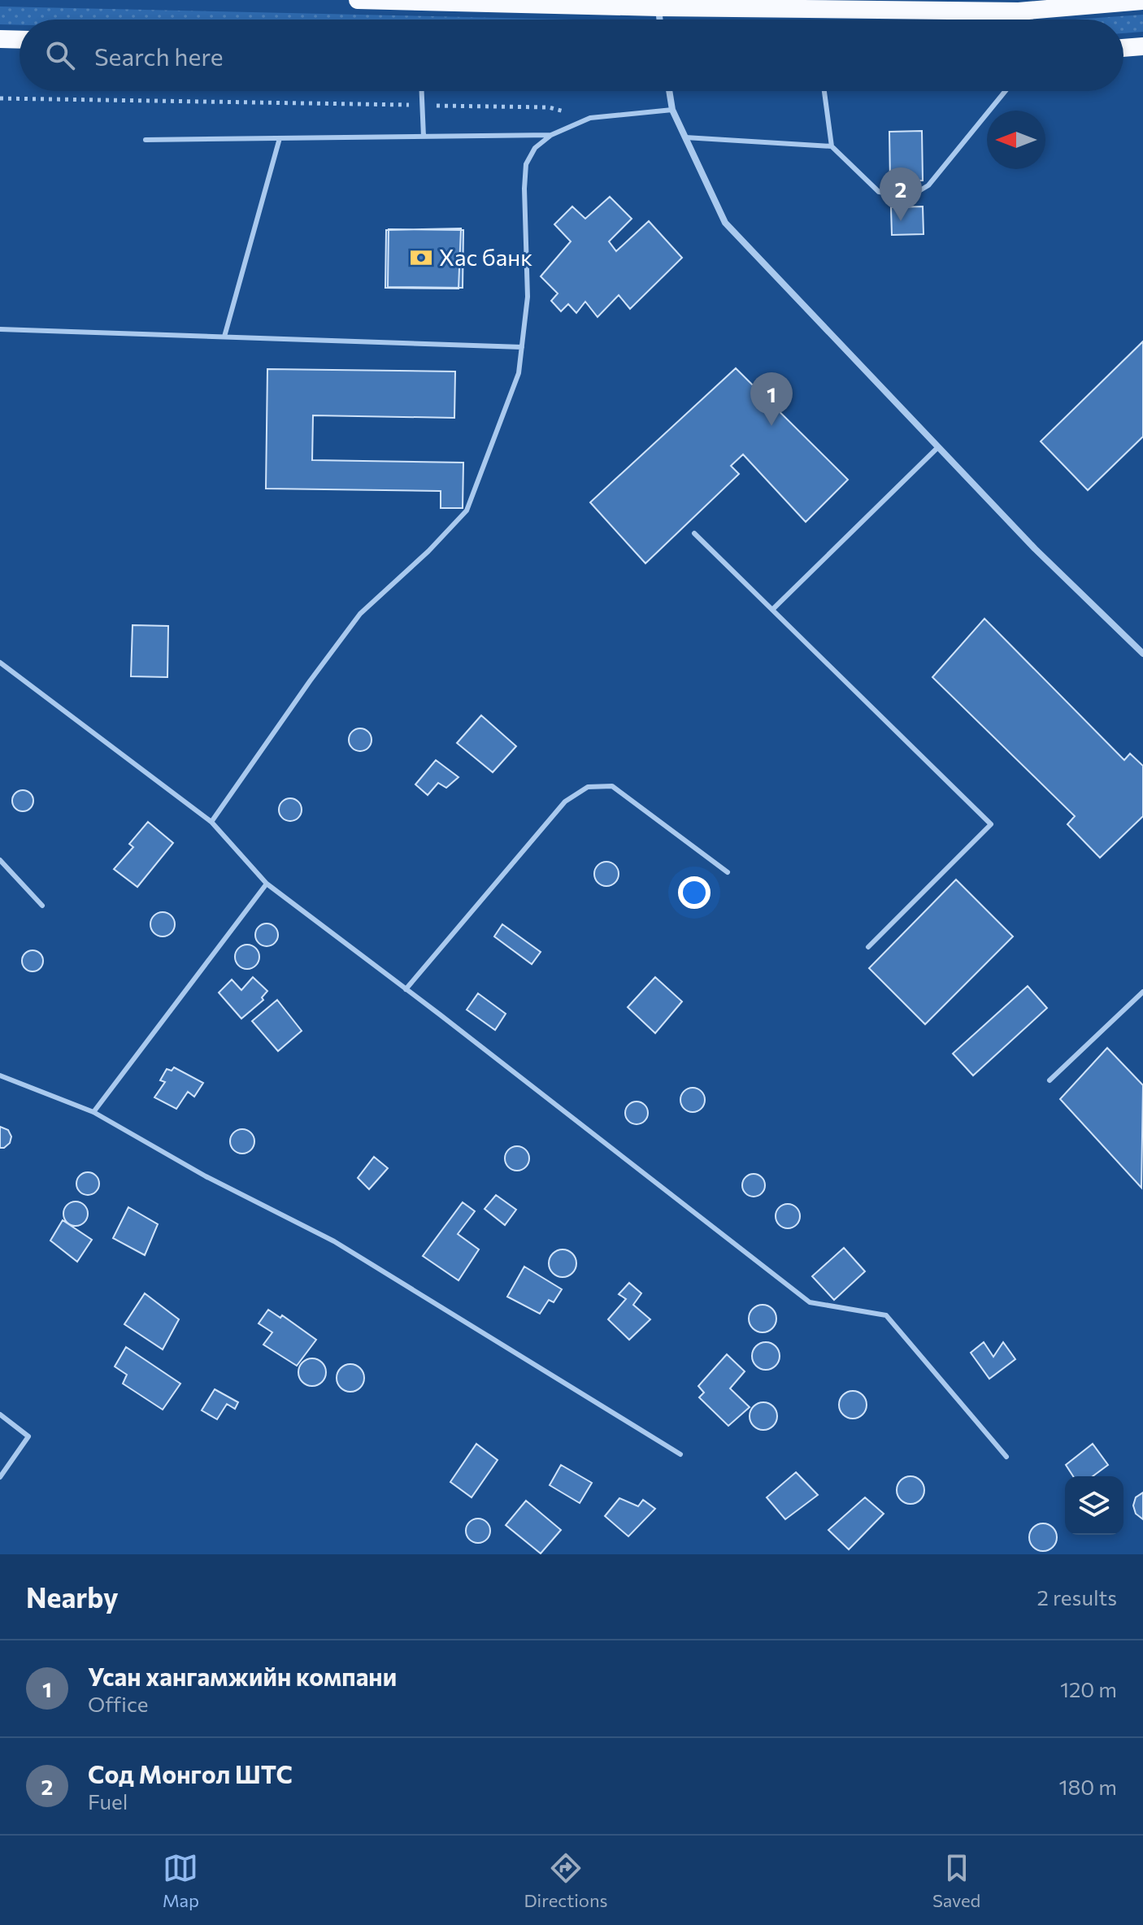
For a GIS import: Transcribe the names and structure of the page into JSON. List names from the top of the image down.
{
  "places": {
    "bank": ["Хас банк"]
  },
  "north": "left",
  "page": {
    "search": "Search here",
    "pins": ["2", "1"],
    "heading": ["Nearby", "2 results"],
    "list": [
      {
        "mark": "1",
        "name": "Усан хангамжийн компани",
        "note": "Office",
        "value": "120 m"
      },
      {
        "mark": "2",
        "name": "Сод Монгол ШТС",
        "note": "Fuel",
        "value": "180 m"
      }
    ],
    "nav": ["Map", "Directions", "Saved"]
  }
}
